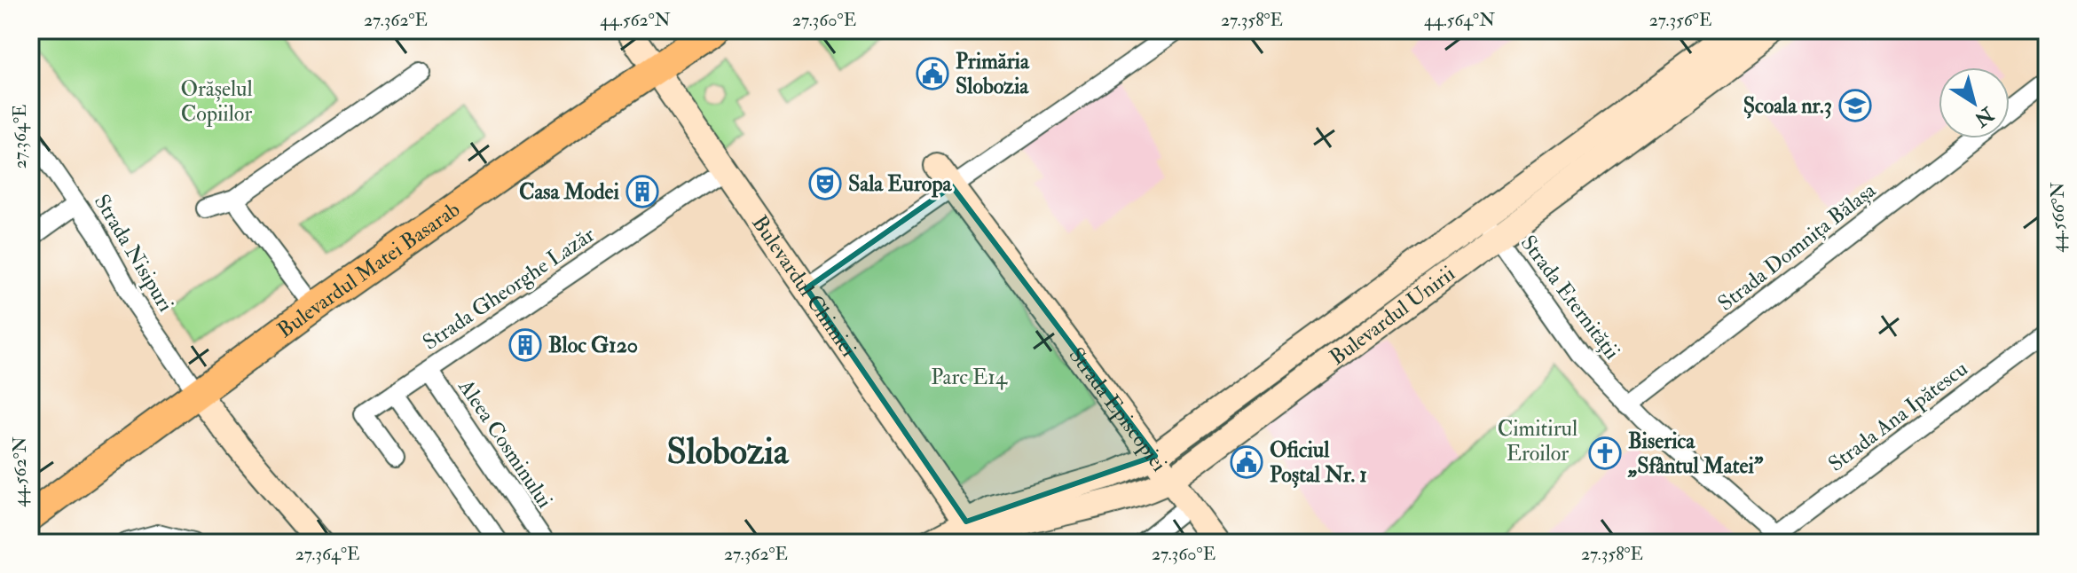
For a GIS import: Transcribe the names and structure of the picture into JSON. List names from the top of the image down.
{
  "streets": {
    "main road": ["Bulevardul Matei Basarab"],
    "street": [
      "Strada Domnița Bălașa",
      "Strada Nisipuri",
      "Bulevardul Chimiei",
      "Strada Gheorghe Lazăr",
      "Strada Eternității",
      "Bulevardul Unirii",
      "Strada Episcopiei",
      "Strada Ana Ipătescu",
      "Aleea Cosminului"
    ]
  },
  "crossings": [
    ["Strada Domnița Bălașa", "Strada Eternității"],
    ["Strada Nisipuri", "Bulevardul Matei Basarab"],
    ["Bulevardul Matei Basarab", "Bulevardul Chimiei"],
    ["Bulevardul Chimiei", "Strada Gheorghe Lazăr"],
    ["Bulevardul Chimiei", "Bulevardul Unirii"],
    ["Strada Gheorghe Lazăr", "Aleea Cosminului"],
    ["Strada Eternității", "Bulevardul Unirii"],
    ["Strada Eternității", "Strada Ana Ipătescu"],
    ["Bulevardul Unirii", "Strada Episcopiei"]
  ],
  "districts": ["Slobozia"],
  "parks": ["Orășelul Copiilor", "Parc E14", "Cimitirul Eroilor"],
  "places": {
    "public building": ["Primăria Slobozia", "Oficiul Poștal Nr. 1"],
    "school or university": ["Școala nr.3"],
    "theatre": ["Sala Europa"],
    "building": ["Casa Modei", "Bloc G120"],
    "church": ["Biserica „Sfântul Matei\""]
  },
  "north": "bottom right",
  "coordinates": [
    "27.362°E",
    "44.562°N",
    "27.360°E",
    "27.358°E",
    "44.564°N",
    "27.356°E",
    "27.364°E",
    "44.566°N"
  ]
}
